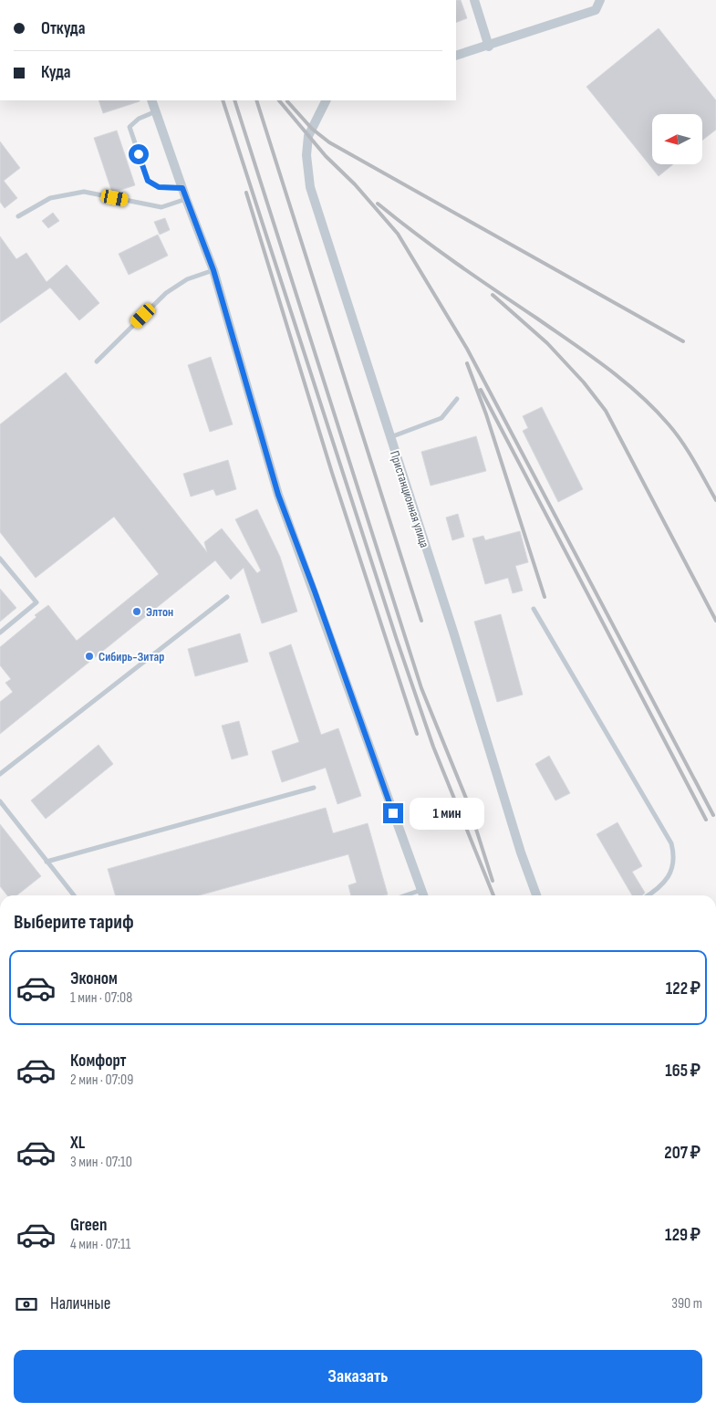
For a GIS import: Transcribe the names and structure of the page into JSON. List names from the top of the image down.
{
  "streets": {
    "street": ["Пристанционная улица"]
  },
  "places": ["Элтон", "Сибирь-Зитар"],
  "north": "left",
  "page": {
    "banner": ["Откуда", "Куда"],
    "bubble": "1 мин",
    "heading": "Выберите тариф",
    "list": [
      {
        "name": "Эконом",
        "note": "1 мин · 07:08",
        "value": "122 ₽"
      },
      {
        "name": "Комфорт",
        "note": "2 мин · 07:09",
        "value": "165 ₽"
      },
      {
        "name": "XL",
        "note": "3 мин · 07:10",
        "value": "207 ₽"
      },
      {
        "name": "Green",
        "note": "4 мин · 07:11",
        "value": "129 ₽"
      }
    ],
    "pay": ["Наличные", "390 m"],
    "buttons": "Заказать"
  }
}
